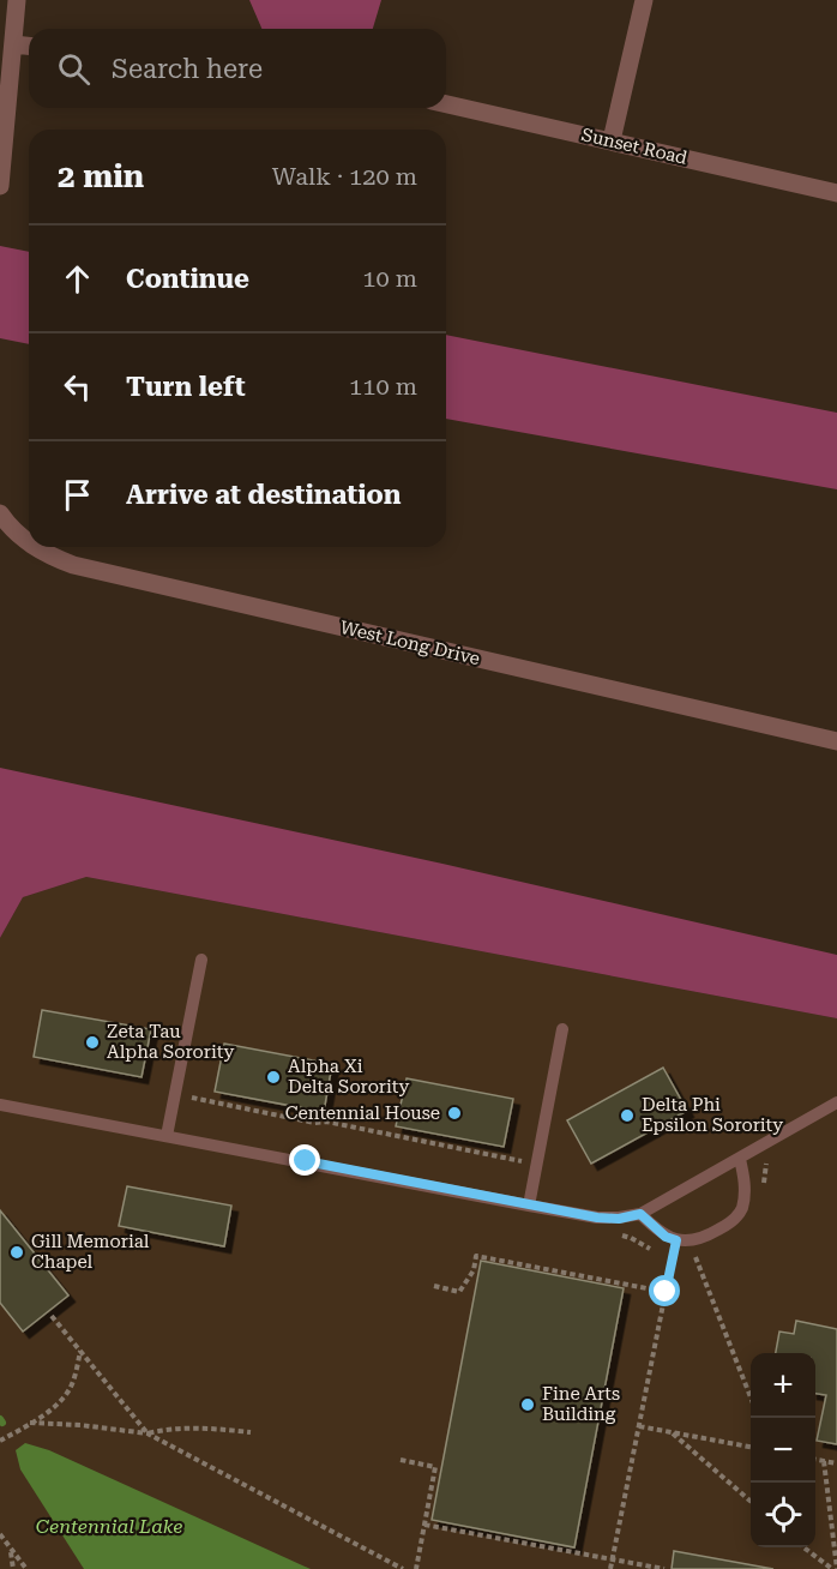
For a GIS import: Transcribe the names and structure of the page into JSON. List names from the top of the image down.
{
  "streets": {
    "street": ["Sunset Road", "West Long Drive"]
  },
  "water": ["Centennial Lake"],
  "places": [
    "Zeta Tau Alpha Sorority",
    "Alpha Xi Delta Sorority",
    "Centennial House",
    "Delta Phi Epsilon Sorority",
    "Gill Memorial Chapel",
    "Fine Arts Building"
  ],
  "page": {
    "search": "Search here",
    "heading": ["2 min", "Walk · 120 m"],
    "list": [
      ["Continue", "10 m"],
      ["Turn left", "110 m"],
      "Arrive at destination"
    ],
    "map_buttons": ["+", "−"]
  }
}
